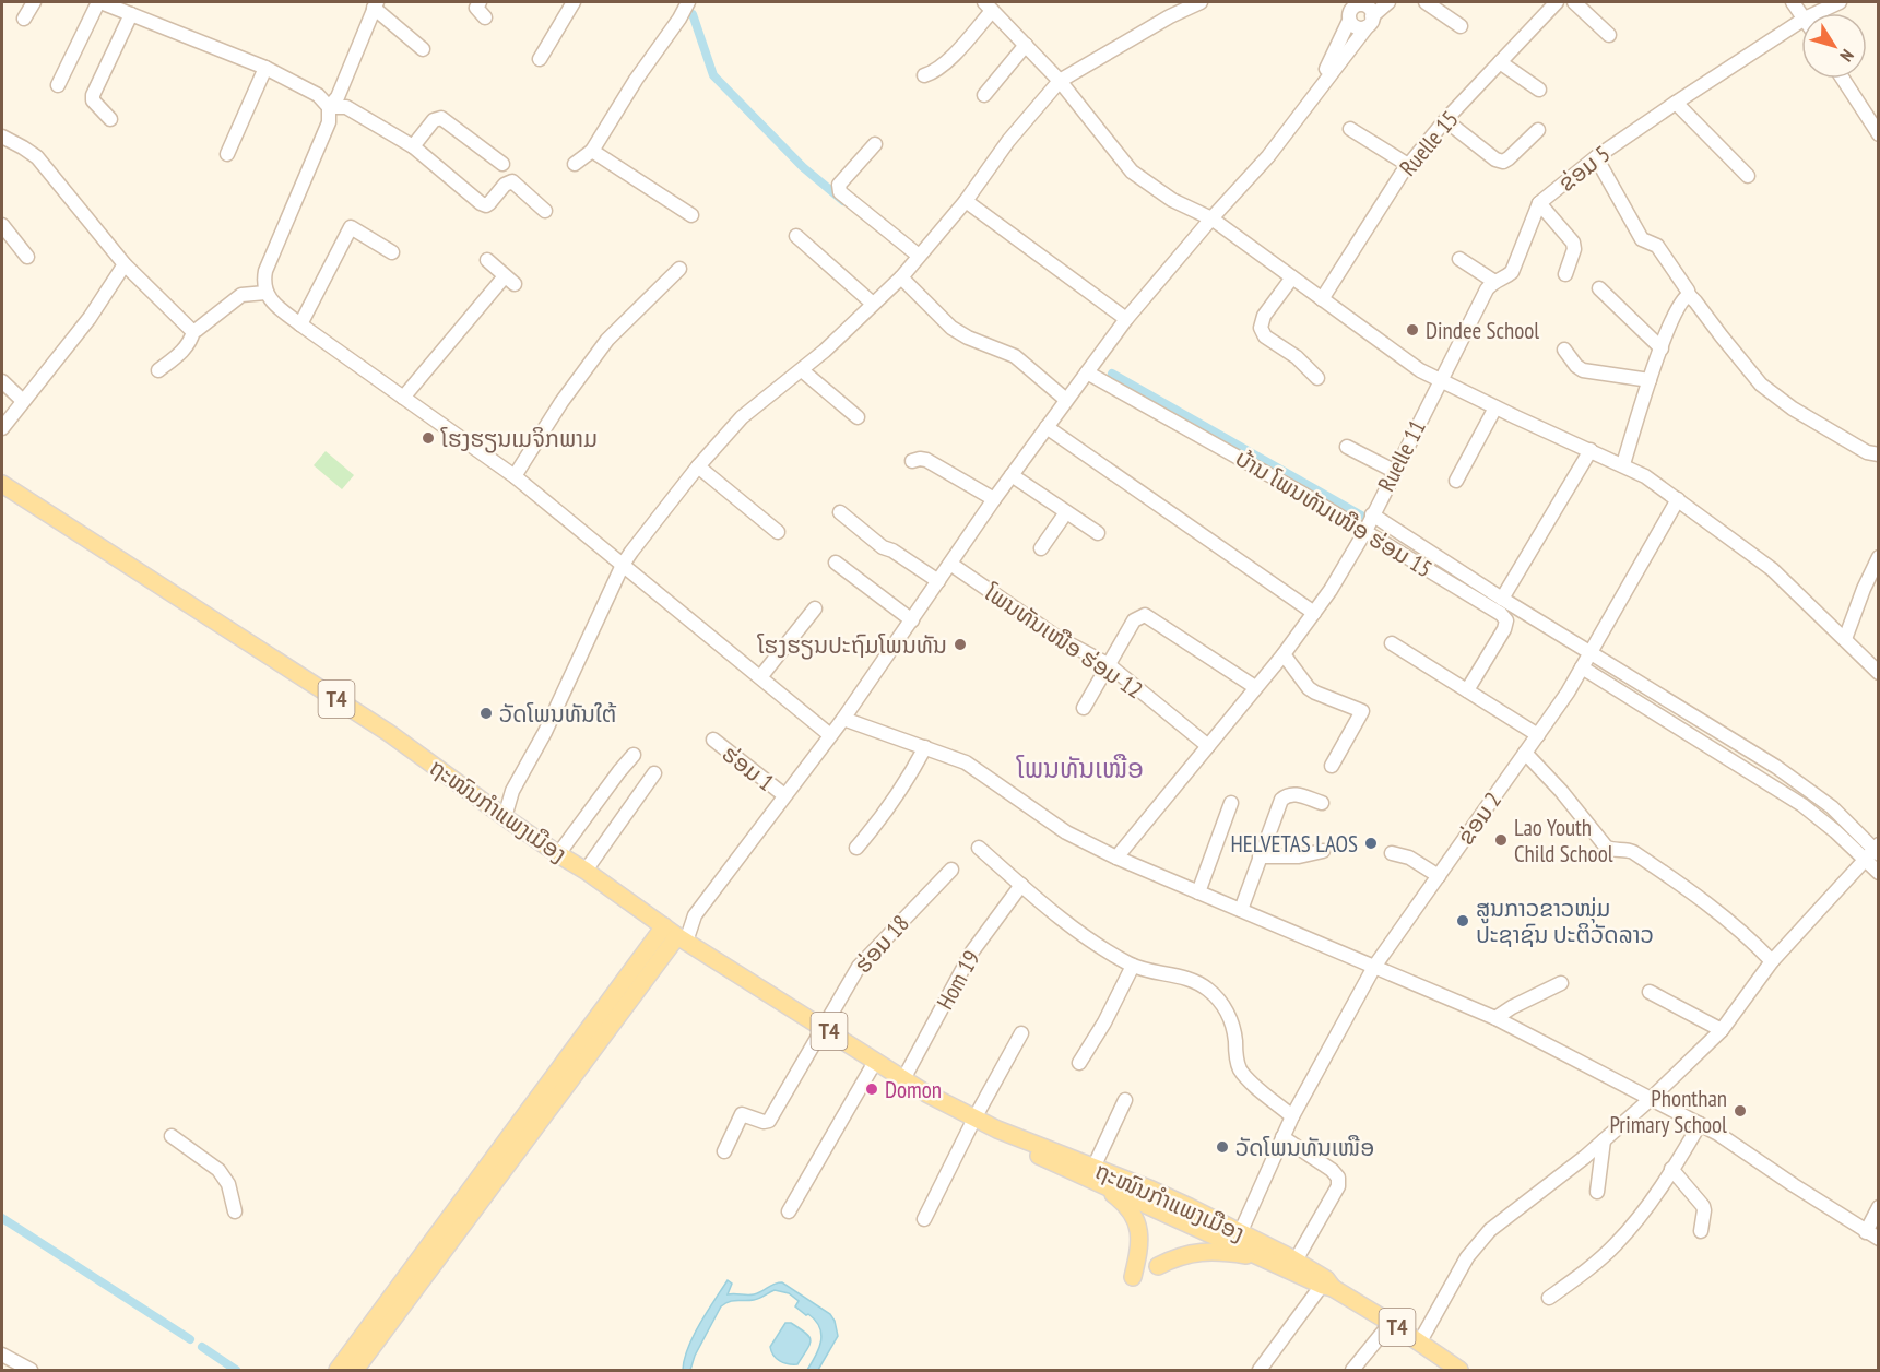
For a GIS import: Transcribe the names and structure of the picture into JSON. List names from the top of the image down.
{
  "streets": {
    "main road": ["T4", "ຖະໜົນກຳແພງເມືອງ"],
    "street": [
      "Ruelle 15",
      "ຂ່ອມ 5",
      "Ruelle 11",
      "ບ້ານ ໂພນທັນເໜືອ ຮ່ອມ 15",
      "ໂພນທັນເໜືອ ຮ່ອມ 12",
      "ຮ່ອມ 1",
      "ຂ່ອມ 2",
      "ຮ່ອມ 18",
      "Hom 19"
    ]
  },
  "crossings": [
    ["ຂ່ອມ 5", "Ruelle 11"],
    ["Ruelle 11", "ບ້ານ ໂພນທັນເໜືອ ຮ່ອມ 15"],
    ["Ruelle 11", "ໂພນທັນເໜືອ ຮ່ອມ 12"],
    ["ຖະໜົນກຳແພງເມືອງ", "ຂ່ອມ 2"],
    ["ຖະໜົນກຳແພງເມືອງ", "ຮ່ອມ 18"],
    ["ຖະໜົນກຳແພງເມືອງ", "Hom 19"]
  ],
  "districts": ["ໂພນທັນເໜືອ"],
  "places": [
    "Dindee School",
    "ໂຮງຮຽນເມຈິກພາມ",
    "ໂຮງຮຽນປະຖົມໂພນທັນ",
    "ວັດໂພນທັນໃຕ້",
    "Lao Youth Child School",
    "HELVETAS LAOS",
    "ສູນກາວຂາວໜຸ່ມ ປະຊາຊົນ ປະຕິວັດລາວ",
    "Domon",
    "Phonthan Primary School",
    "ວັດໂພນທັນເໜືອ"
  ],
  "north": "bottom right"
}
